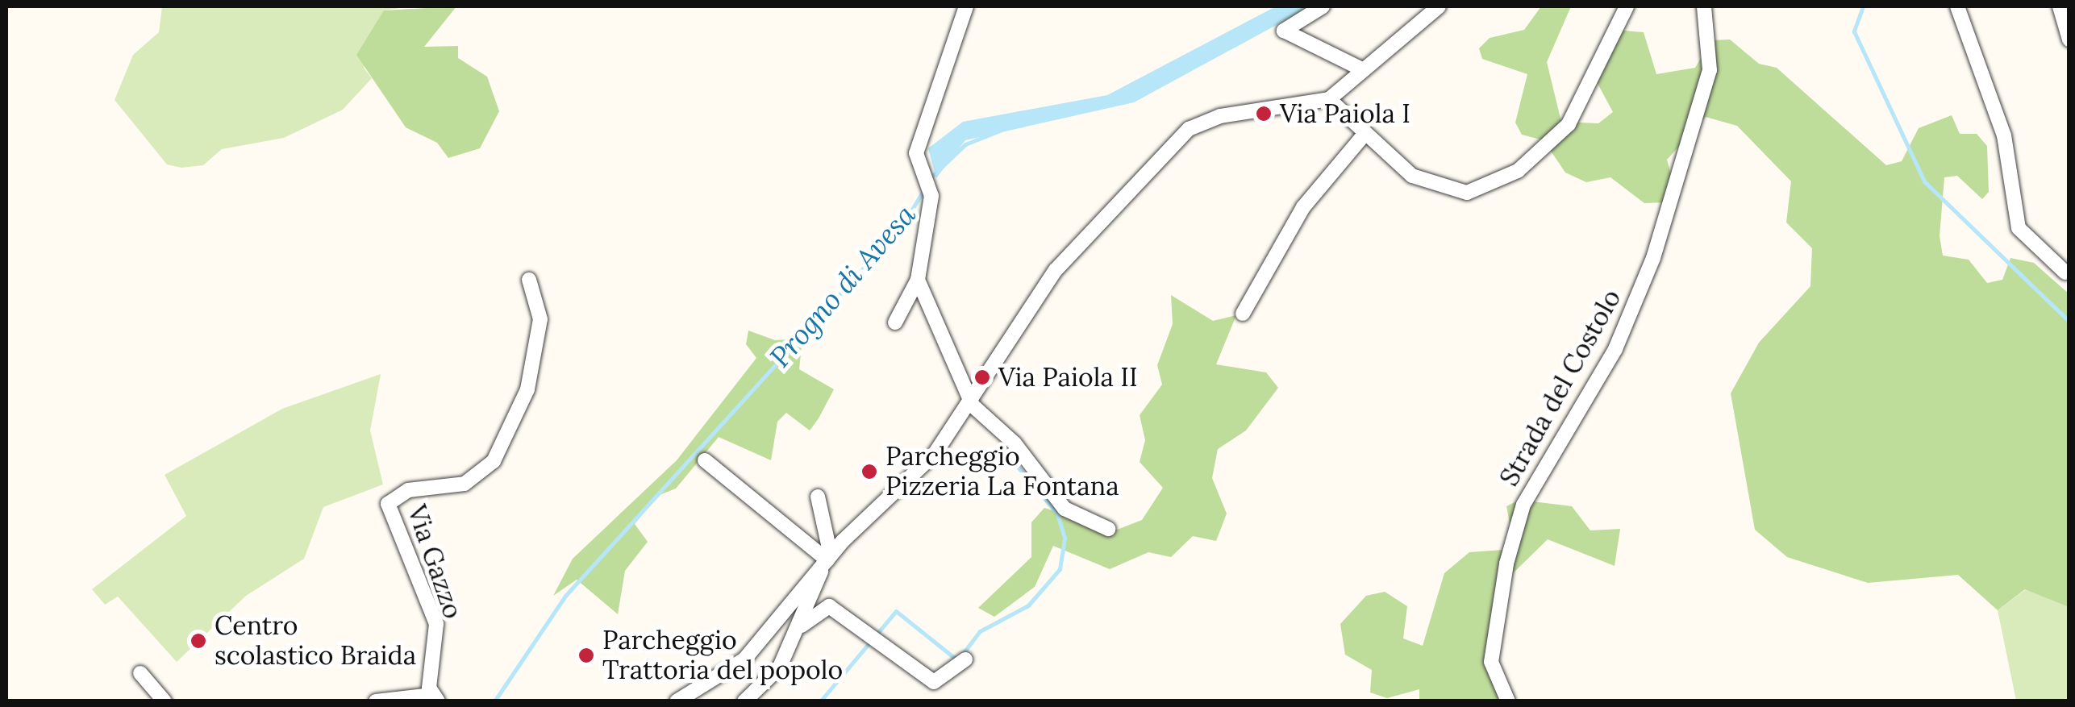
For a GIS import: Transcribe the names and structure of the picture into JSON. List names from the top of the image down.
{
  "streets": {
    "street": ["Strada del Costolo", "Via Gazzo"]
  },
  "water": ["Progno di Avesa"],
  "places": [
    "Via Paiola I",
    "Via Paiola II",
    "Parcheggio Pizzeria La Fontana",
    "Centro scolastico Braida",
    "Parcheggio Trattoria del popolo"
  ]
}
